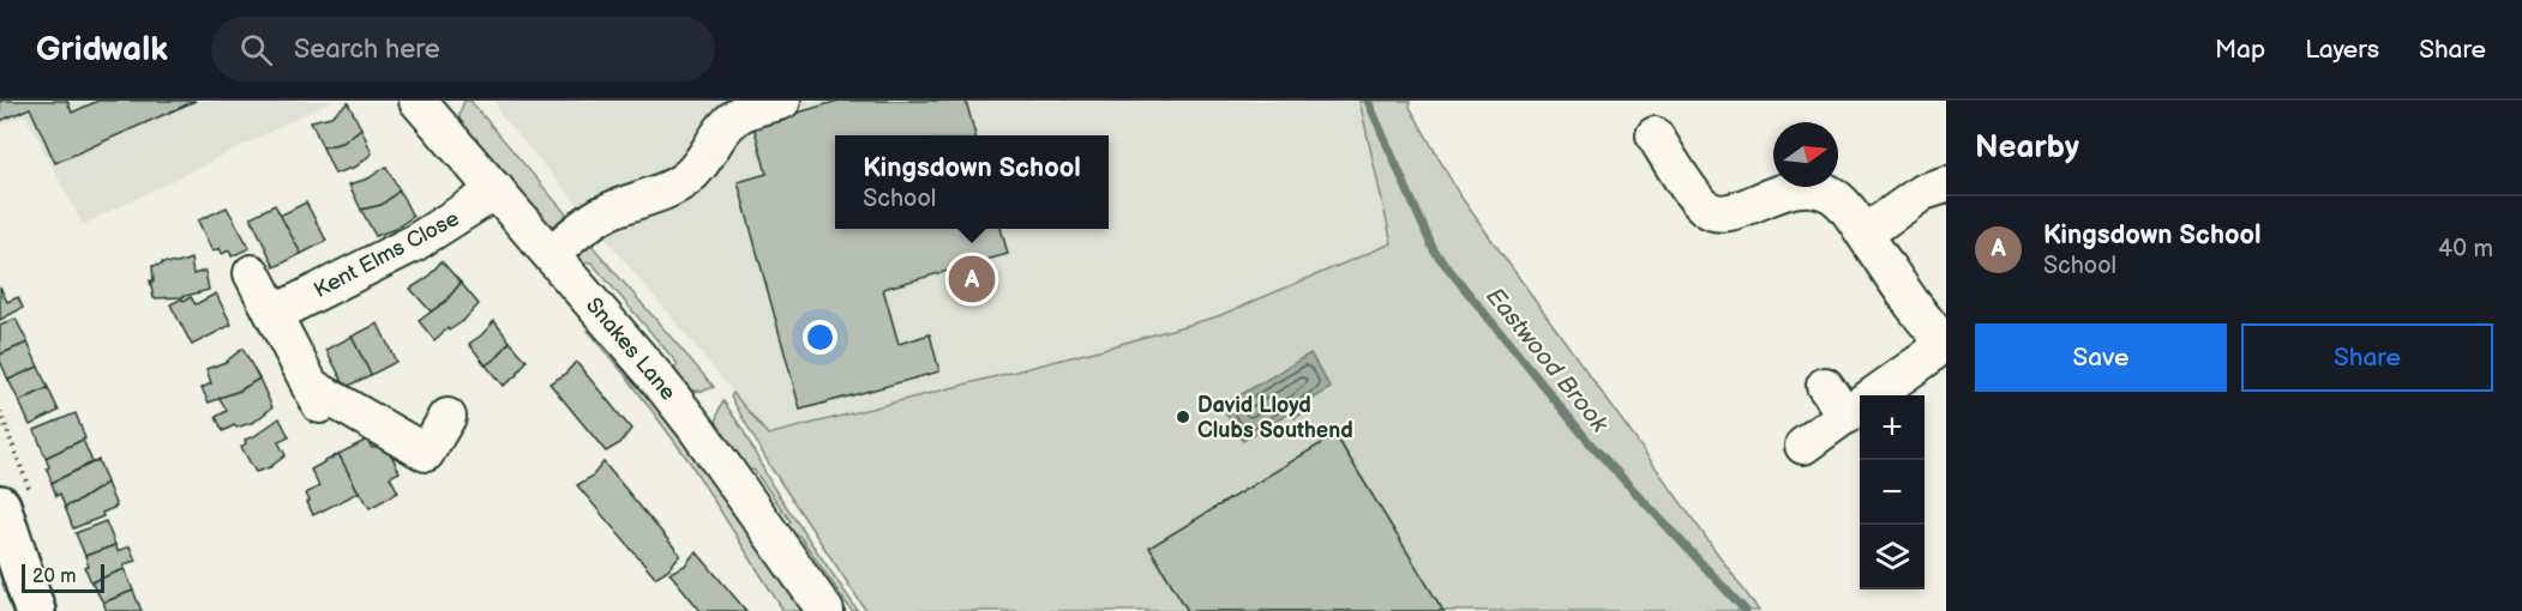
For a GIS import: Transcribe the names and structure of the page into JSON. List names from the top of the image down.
{
  "streets": {
    "street": ["Kent Elms Close", "Snakes Lane"]
  },
  "crossings": [
    ["Kent Elms Close", "Snakes Lane"]
  ],
  "water": ["Eastwood Brook"],
  "places": ["David Lloyd Clubs Southend"],
  "scale_bar": "20 m",
  "north": "right",
  "page": {
    "header": "Gridwalk",
    "search": "Search here",
    "nav": ["Map", "Layers", "Share"],
    "heading": "Nearby",
    "popup": ["Kingsdown School", "School"],
    "list": [
      {
        "mark": "A",
        "name": "Kingsdown School",
        "note": "School",
        "value": "40 m"
      }
    ],
    "pins": "A",
    "buttons": ["Save", "Share"],
    "map_buttons": ["+", "−"],
    "scale": "20 m"
  }
}
